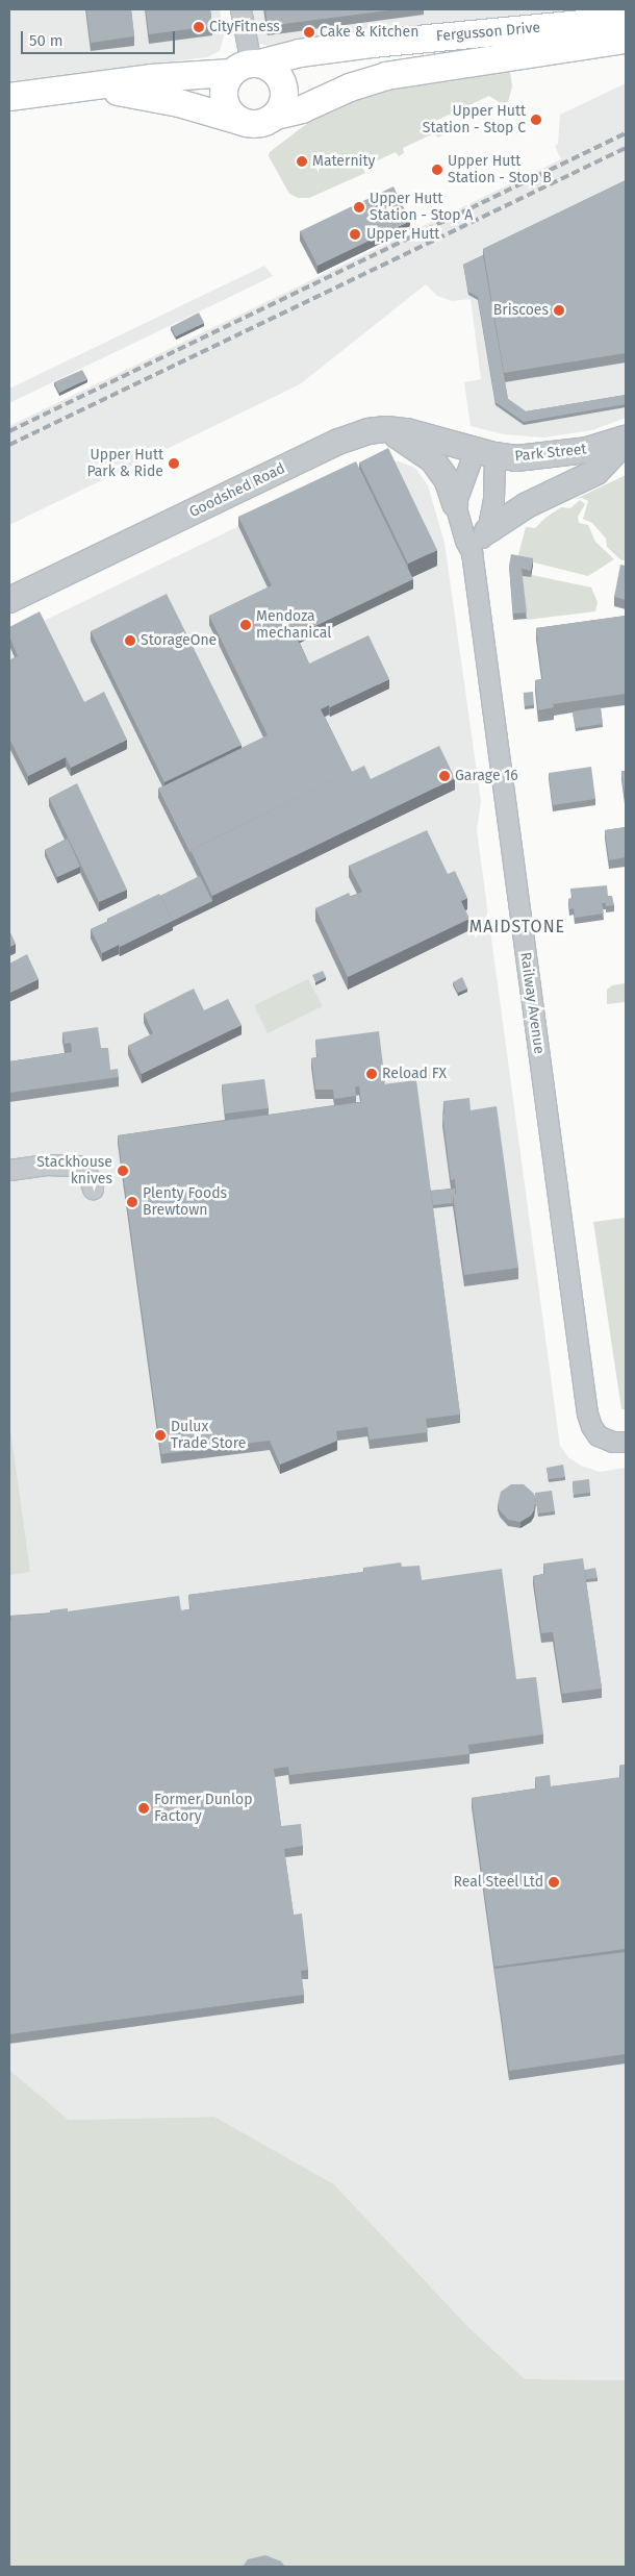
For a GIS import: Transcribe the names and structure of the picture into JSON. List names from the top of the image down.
{
  "streets": {
    "main road": ["Fergusson Drive"],
    "street": ["Park Street", "Goodshed Road", "Railway Avenue"]
  },
  "crossings": [
    ["Park Street", "Goodshed Road"]
  ],
  "districts": ["MAIDSTONE"],
  "places": [
    "CityFitness",
    "Cake & Kitchen",
    "Upper Hutt Station - Stop C",
    "Maternity",
    "Upper Hutt Station - Stop B",
    "Upper Hutt Station - Stop A",
    "Upper Hutt",
    "Briscoes",
    "Upper Hutt Park & Ride",
    "Mendoza mechanical",
    "StorageOne",
    "Garage 16",
    "Reload FX",
    "Stackhouse knives",
    "Plenty Foods Brewtown",
    "Dulux Trade Store",
    "Former Dunlop Factory",
    "Real Steel Ltd"
  ],
  "scale_bar": "50 m"
}
